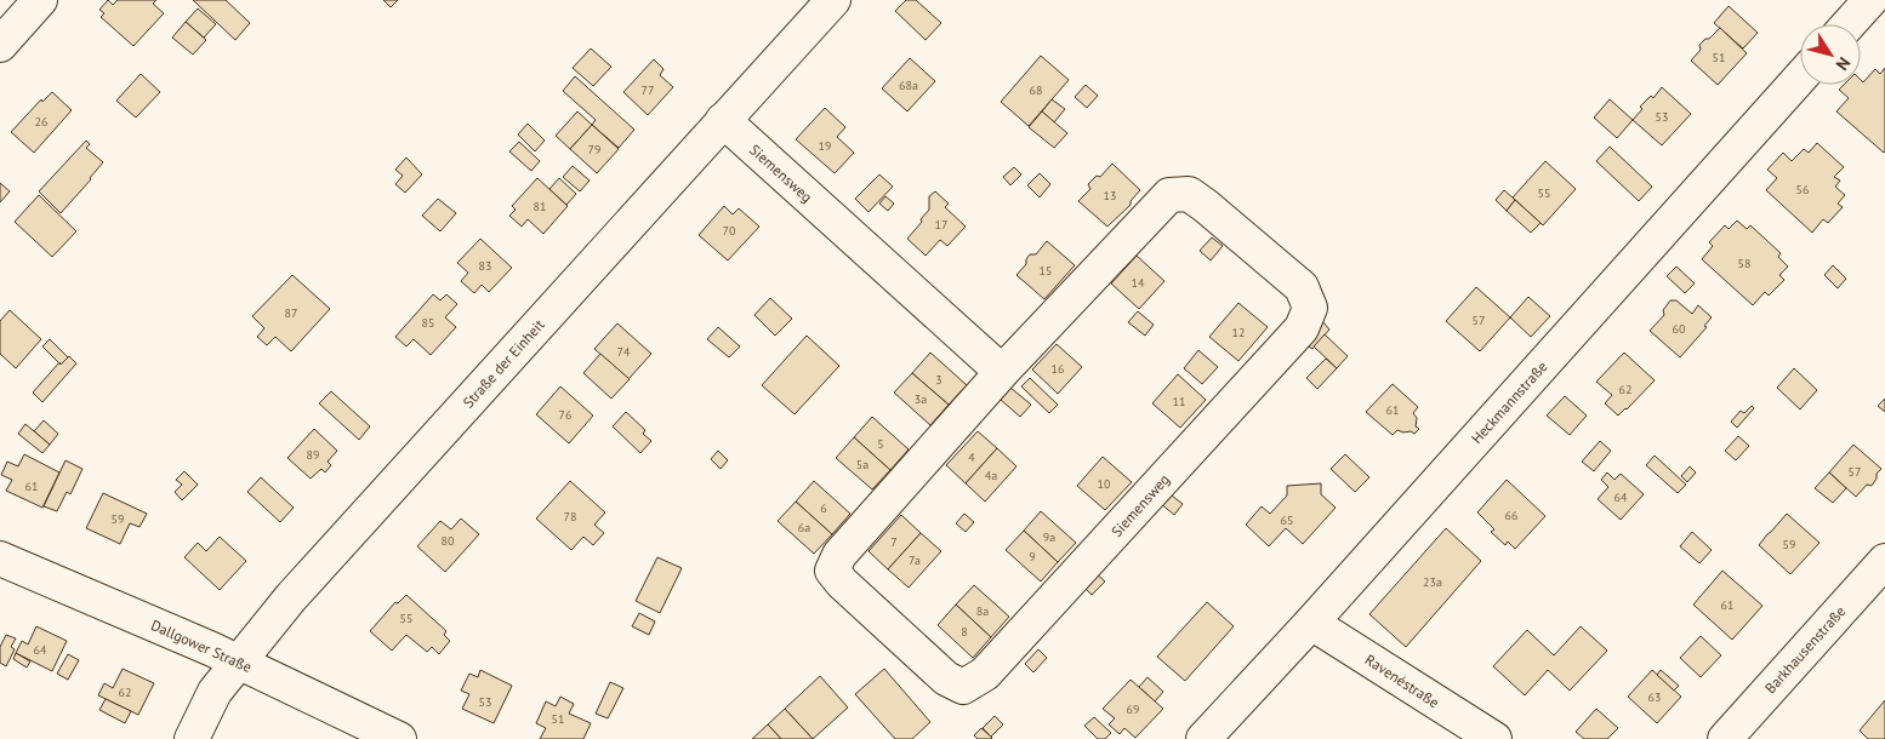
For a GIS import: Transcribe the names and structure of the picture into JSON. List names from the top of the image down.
{
  "streets": {
    "street": [
      "Siemensweg",
      "Straße der Einheit",
      "Heckmannstraße",
      "Dallgower Straße",
      "Barkhausenstraße",
      "Ravenéstraße"
    ]
  },
  "crossings": [
    ["Siemensweg", "Straße der Einheit"],
    ["Straße der Einheit", "Dallgower Straße"],
    ["Heckmannstraße", "Ravenéstraße"]
  ],
  "house_numbers": [
    "51",
    "68a",
    "77",
    "68",
    "53",
    "26",
    "19",
    "79",
    "56",
    "55",
    "13",
    "81",
    "17",
    "70",
    "58",
    "83",
    "15",
    "14",
    "87",
    "57",
    "85",
    "60",
    "12",
    "74",
    "16",
    "3",
    "62",
    "3a",
    "11",
    "61",
    "76",
    "5",
    "89",
    "4",
    "5a",
    "57",
    "4a",
    "10",
    "61",
    "64",
    "6",
    "66",
    "78",
    "59",
    "65",
    "6a",
    "9a",
    "80",
    "7",
    "59",
    "9",
    "7a",
    "23a",
    "61",
    "8a",
    "55",
    "8",
    "64",
    "62",
    "63",
    "53",
    "69",
    "51"
  ],
  "north": "bottom right"
}
